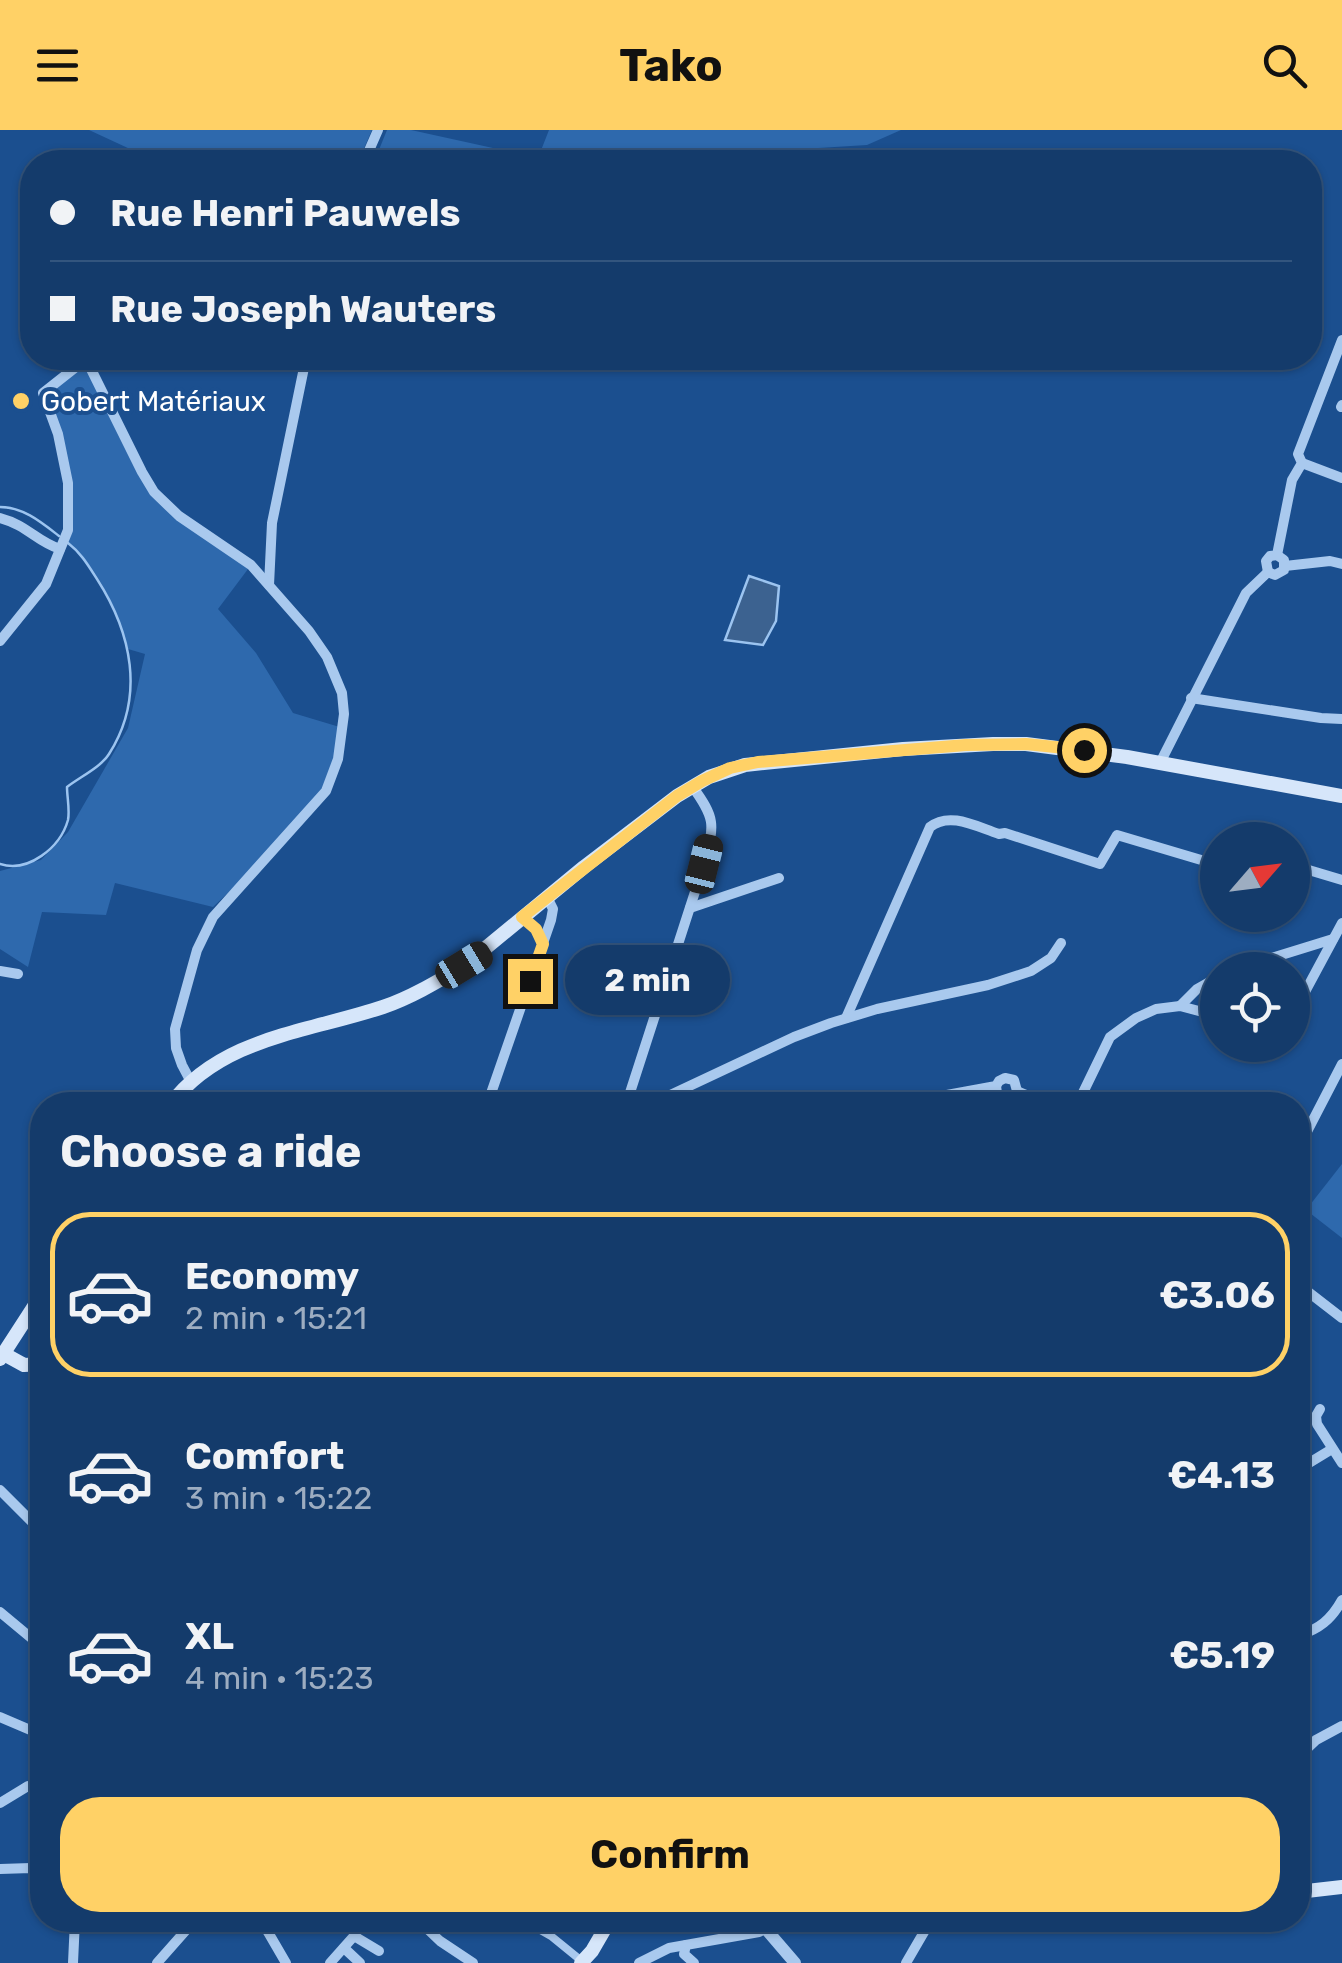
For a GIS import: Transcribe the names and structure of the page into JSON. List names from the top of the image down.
{
  "places": ["Gobert Matériaux"],
  "north": "top right",
  "page": {
    "header": "Tako",
    "banner": ["Rue Henri Pauwels", "Rue Joseph Wauters"],
    "bubble": "2 min",
    "heading": "Choose a ride",
    "list": [
      {
        "name": "Economy",
        "note": "2 min · 15:21",
        "value": "€3.06"
      },
      {
        "name": "Comfort",
        "note": "3 min · 15:22",
        "value": "€4.13"
      },
      {
        "name": "XL",
        "note": "4 min · 15:23",
        "value": "€5.19"
      }
    ],
    "buttons": "Confirm"
  }
}
